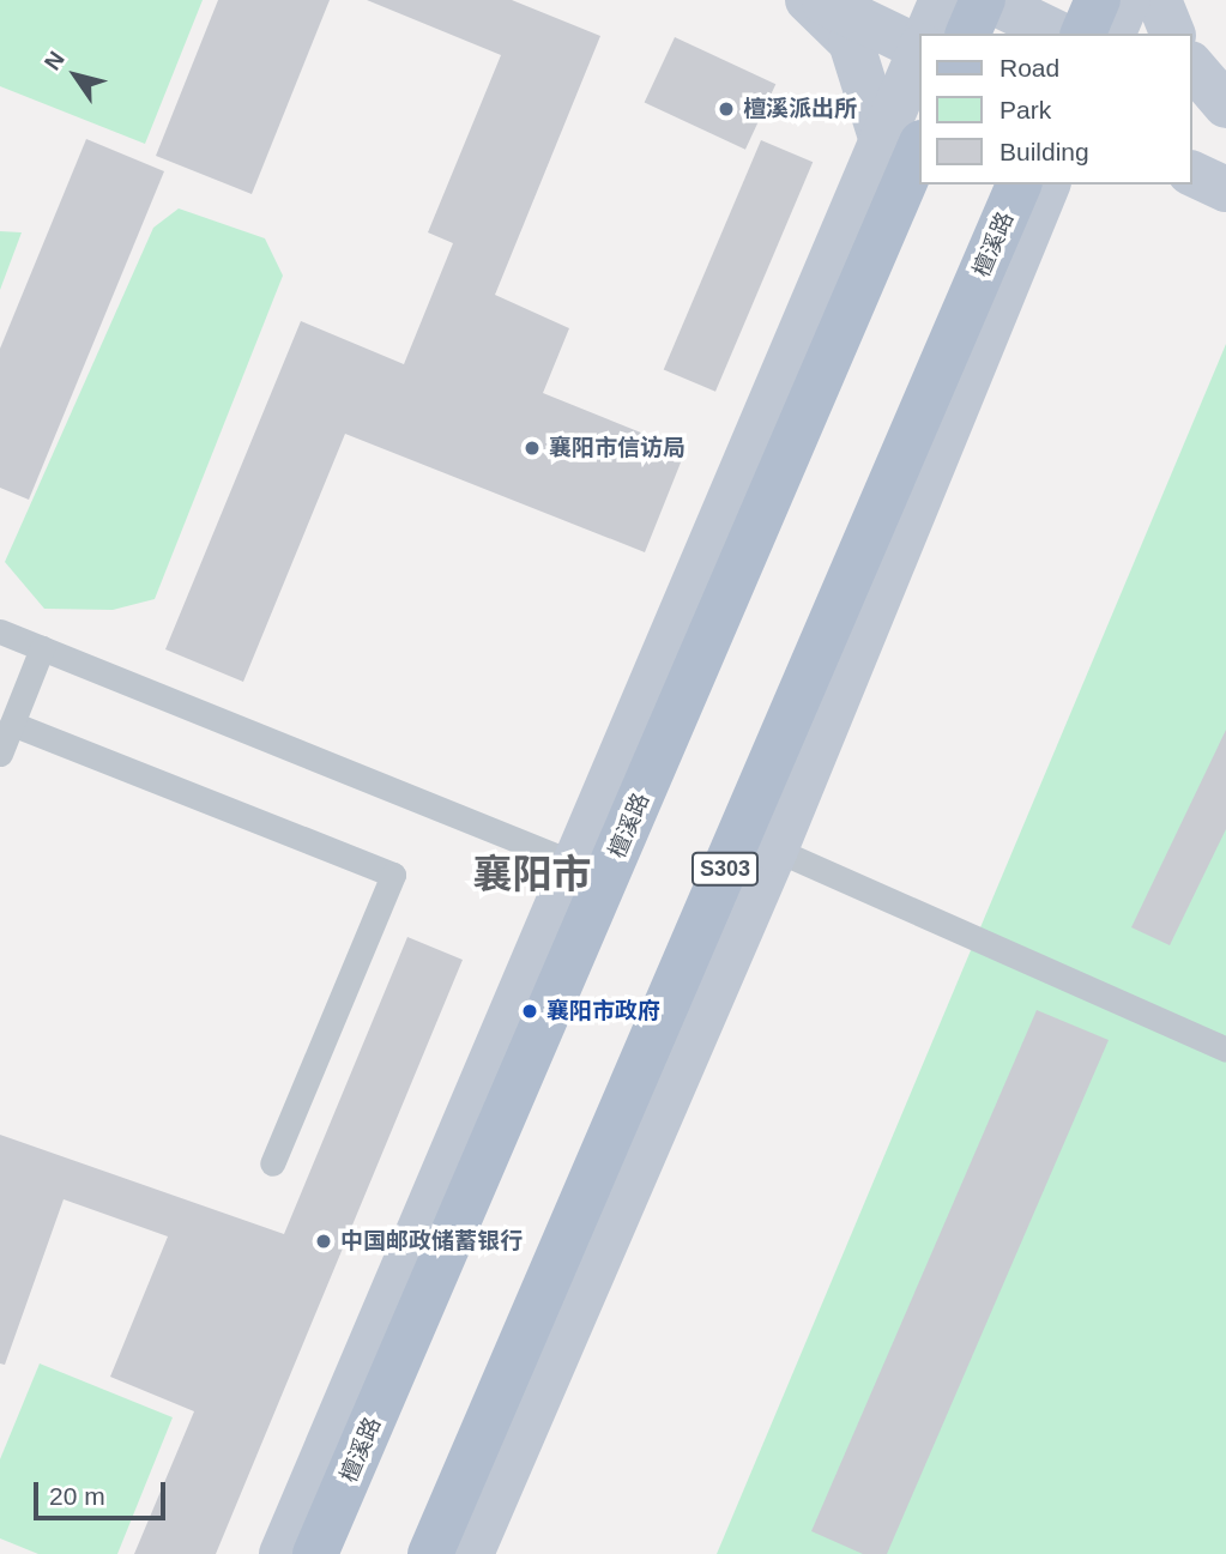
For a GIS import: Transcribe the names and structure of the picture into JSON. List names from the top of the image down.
{
  "streets": {
    "main road": ["檀溪路", "S303"]
  },
  "districts": ["襄阳市"],
  "places": [
    "檀溪派出所",
    "襄阳市信访局",
    "襄阳市政府",
    "中国邮政储蓄银行"
  ],
  "legend": ["Road", "Park", "Building"],
  "scale_bar": "20 m",
  "north": "top left"
}
